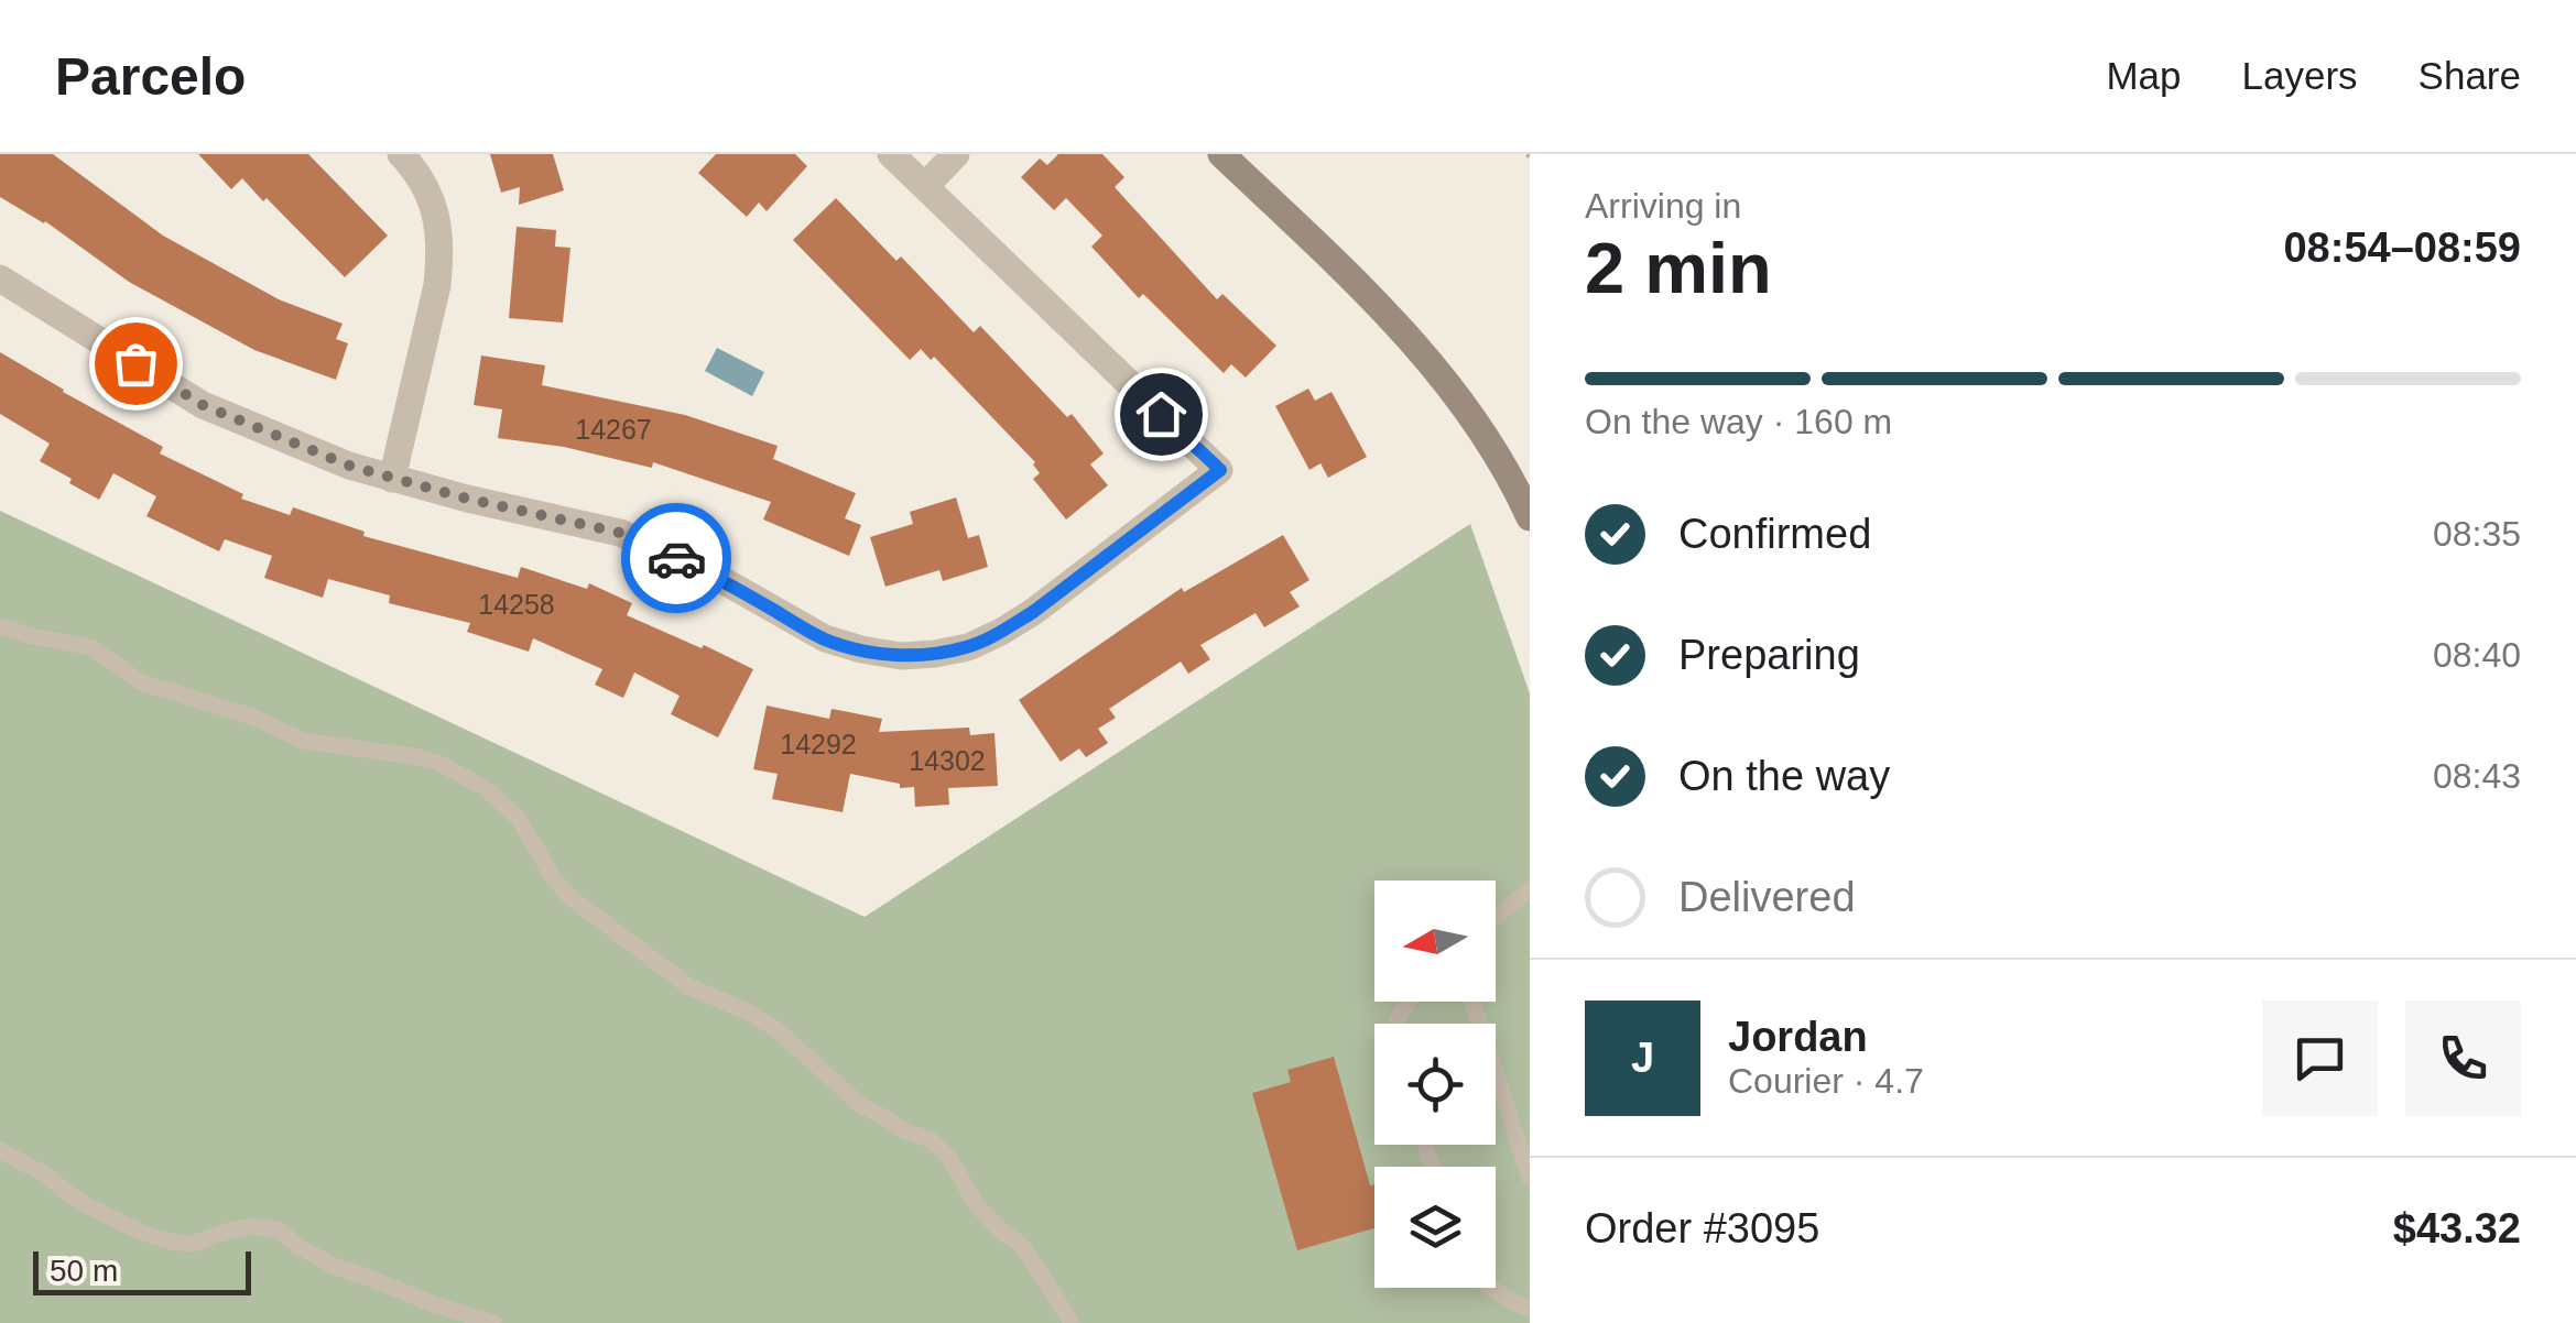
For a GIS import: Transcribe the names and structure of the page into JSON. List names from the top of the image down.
{
  "house_numbers": [
    "14267",
    "14258",
    "14292",
    "14302"
  ],
  "scale_bar": "50 m",
  "north": "left",
  "page": {
    "header": "Parcelo",
    "nav": ["Map", "Layers", "Share"],
    "heading": ["2 min", "Arriving in", "08:54–08:59"],
    "panel": [
      "Jordan",
      "Courier · 4.7",
      "Order #3095",
      "$43.32"
    ],
    "bar": "On the way · 160 m",
    "list": [
      ["Confirmed", "08:35"],
      ["Preparing", "08:40"],
      ["On the way", "08:43"],
      "Delivered"
    ],
    "round": "J",
    "scale": "50 m"
  }
}
